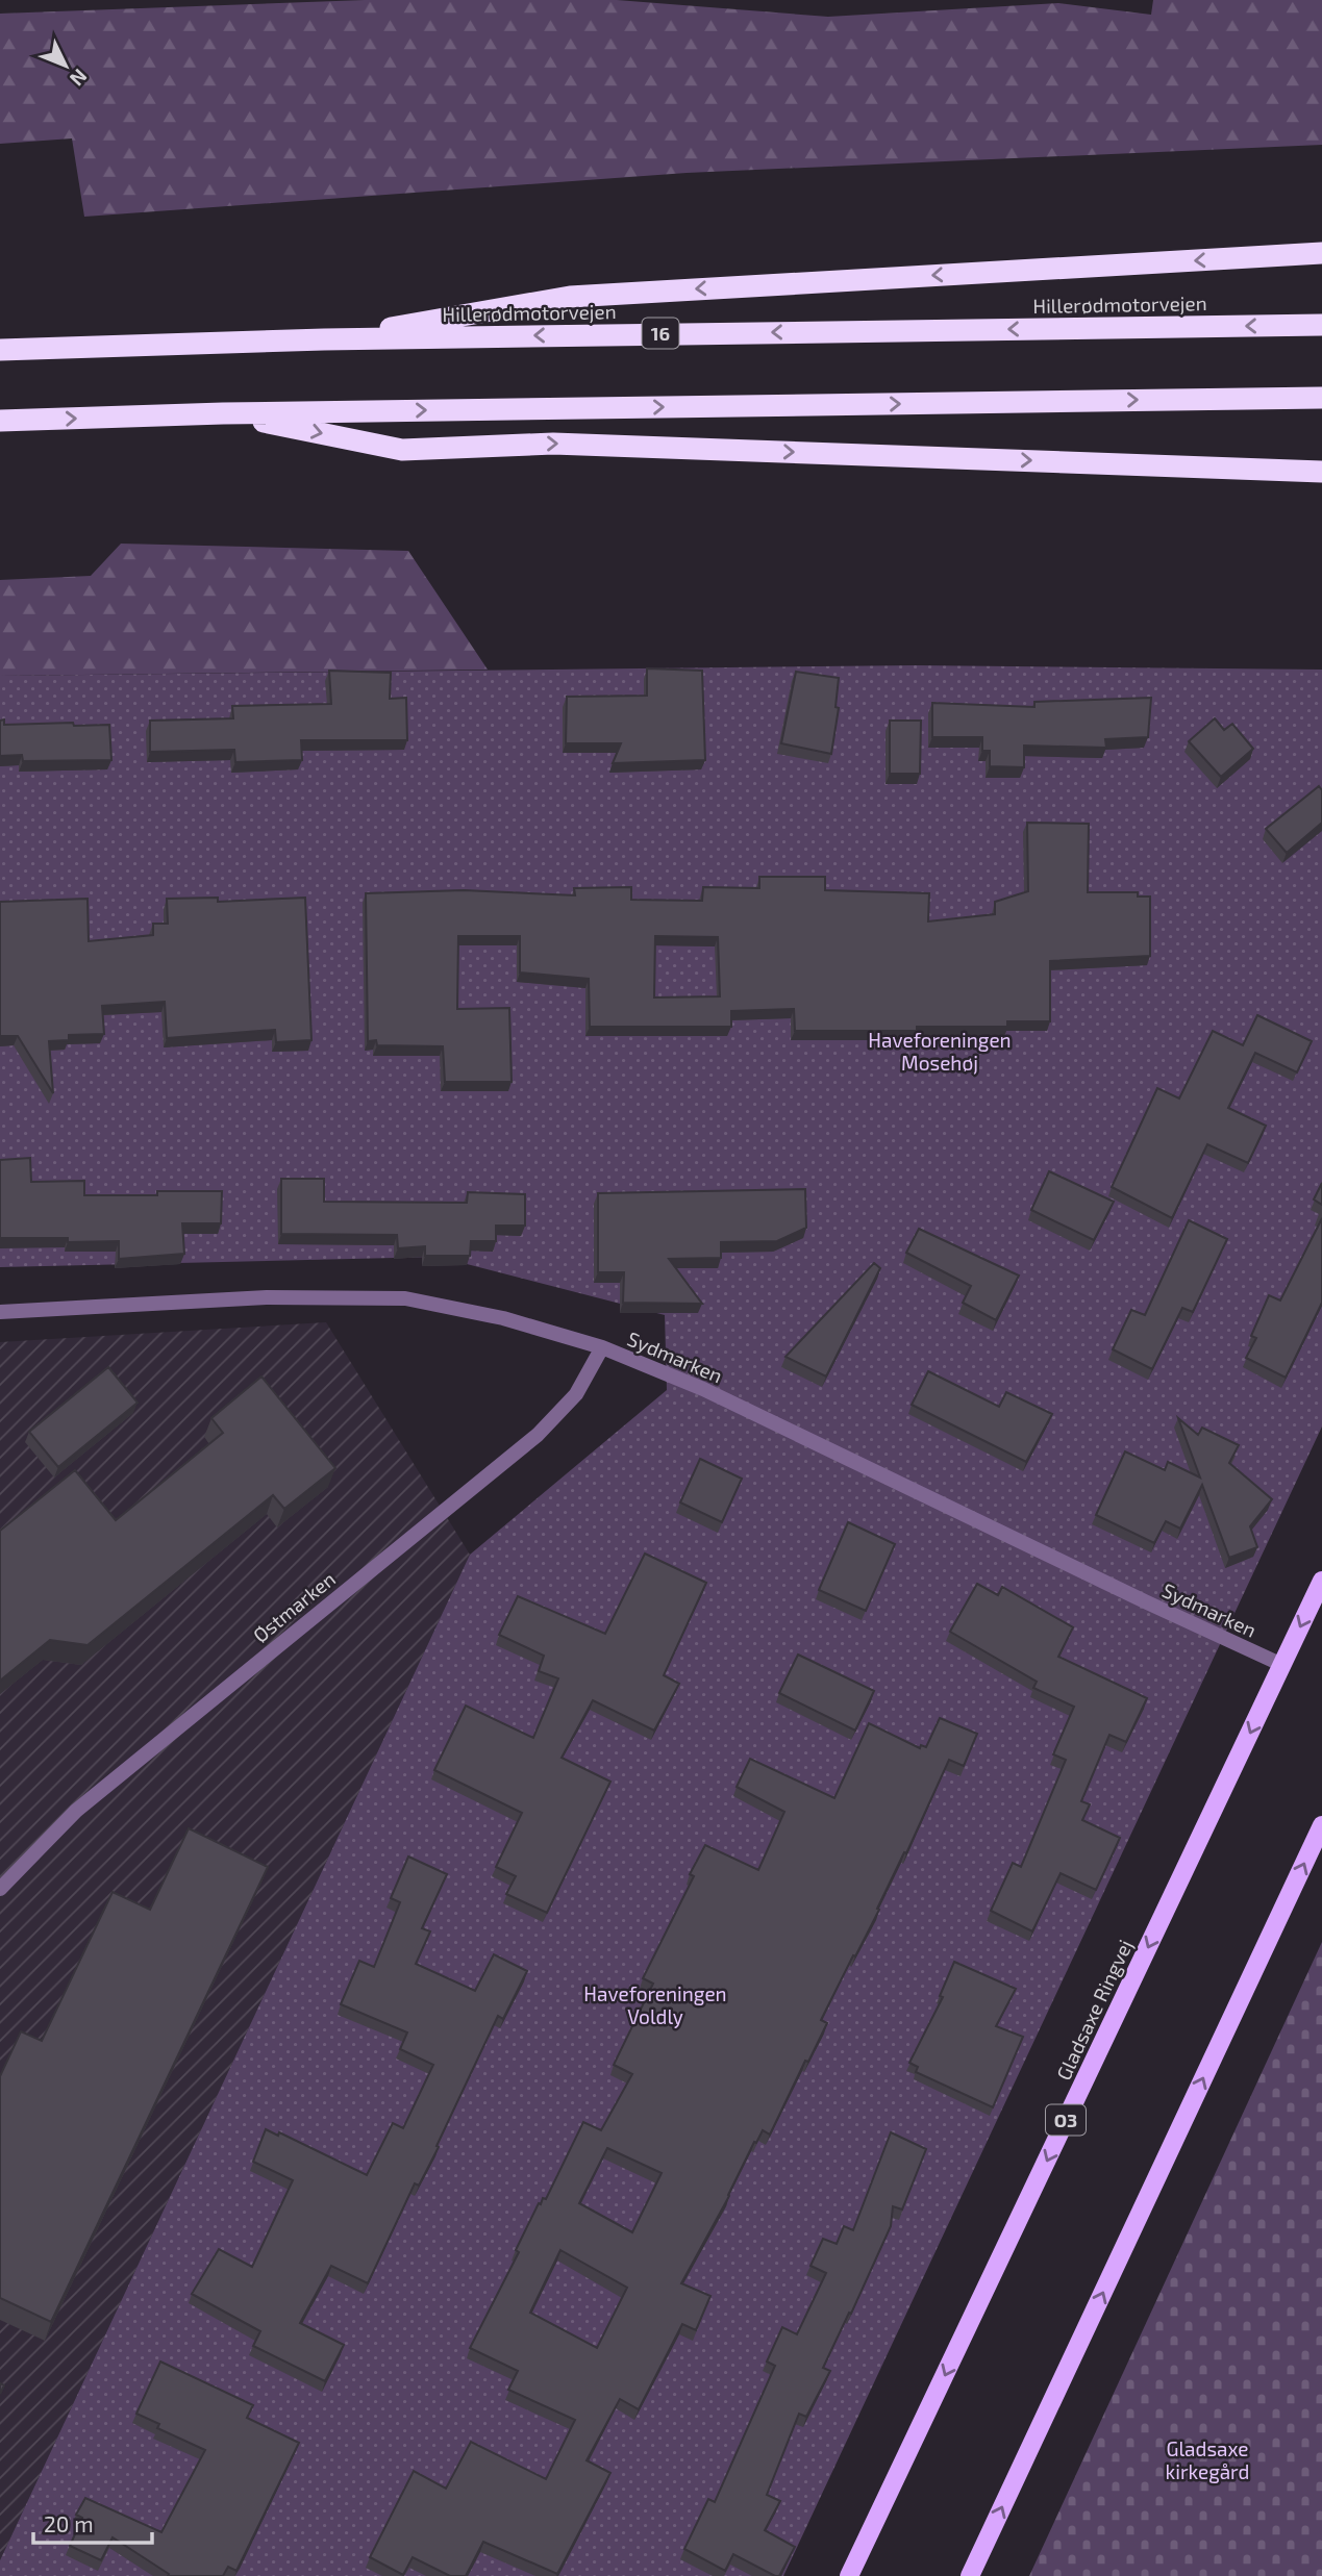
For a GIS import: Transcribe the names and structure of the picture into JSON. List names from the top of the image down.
{
  "streets": {
    "highway": ["Hillerødmotorvejen", "16"],
    "main road": ["Gladsaxe Ringvej", "O3"],
    "street": ["Sydmarken", "Østmarken"]
  },
  "crossings": [
    ["Sydmarken", "Østmarken"],
    ["Sydmarken", "Gladsaxe Ringvej"]
  ],
  "parks": ["Haveforeningen Mosehøj", "Haveforeningen Voldly", "Gladsaxe kirkegård"],
  "scale_bar": "20 m",
  "north": "bottom right"
}
